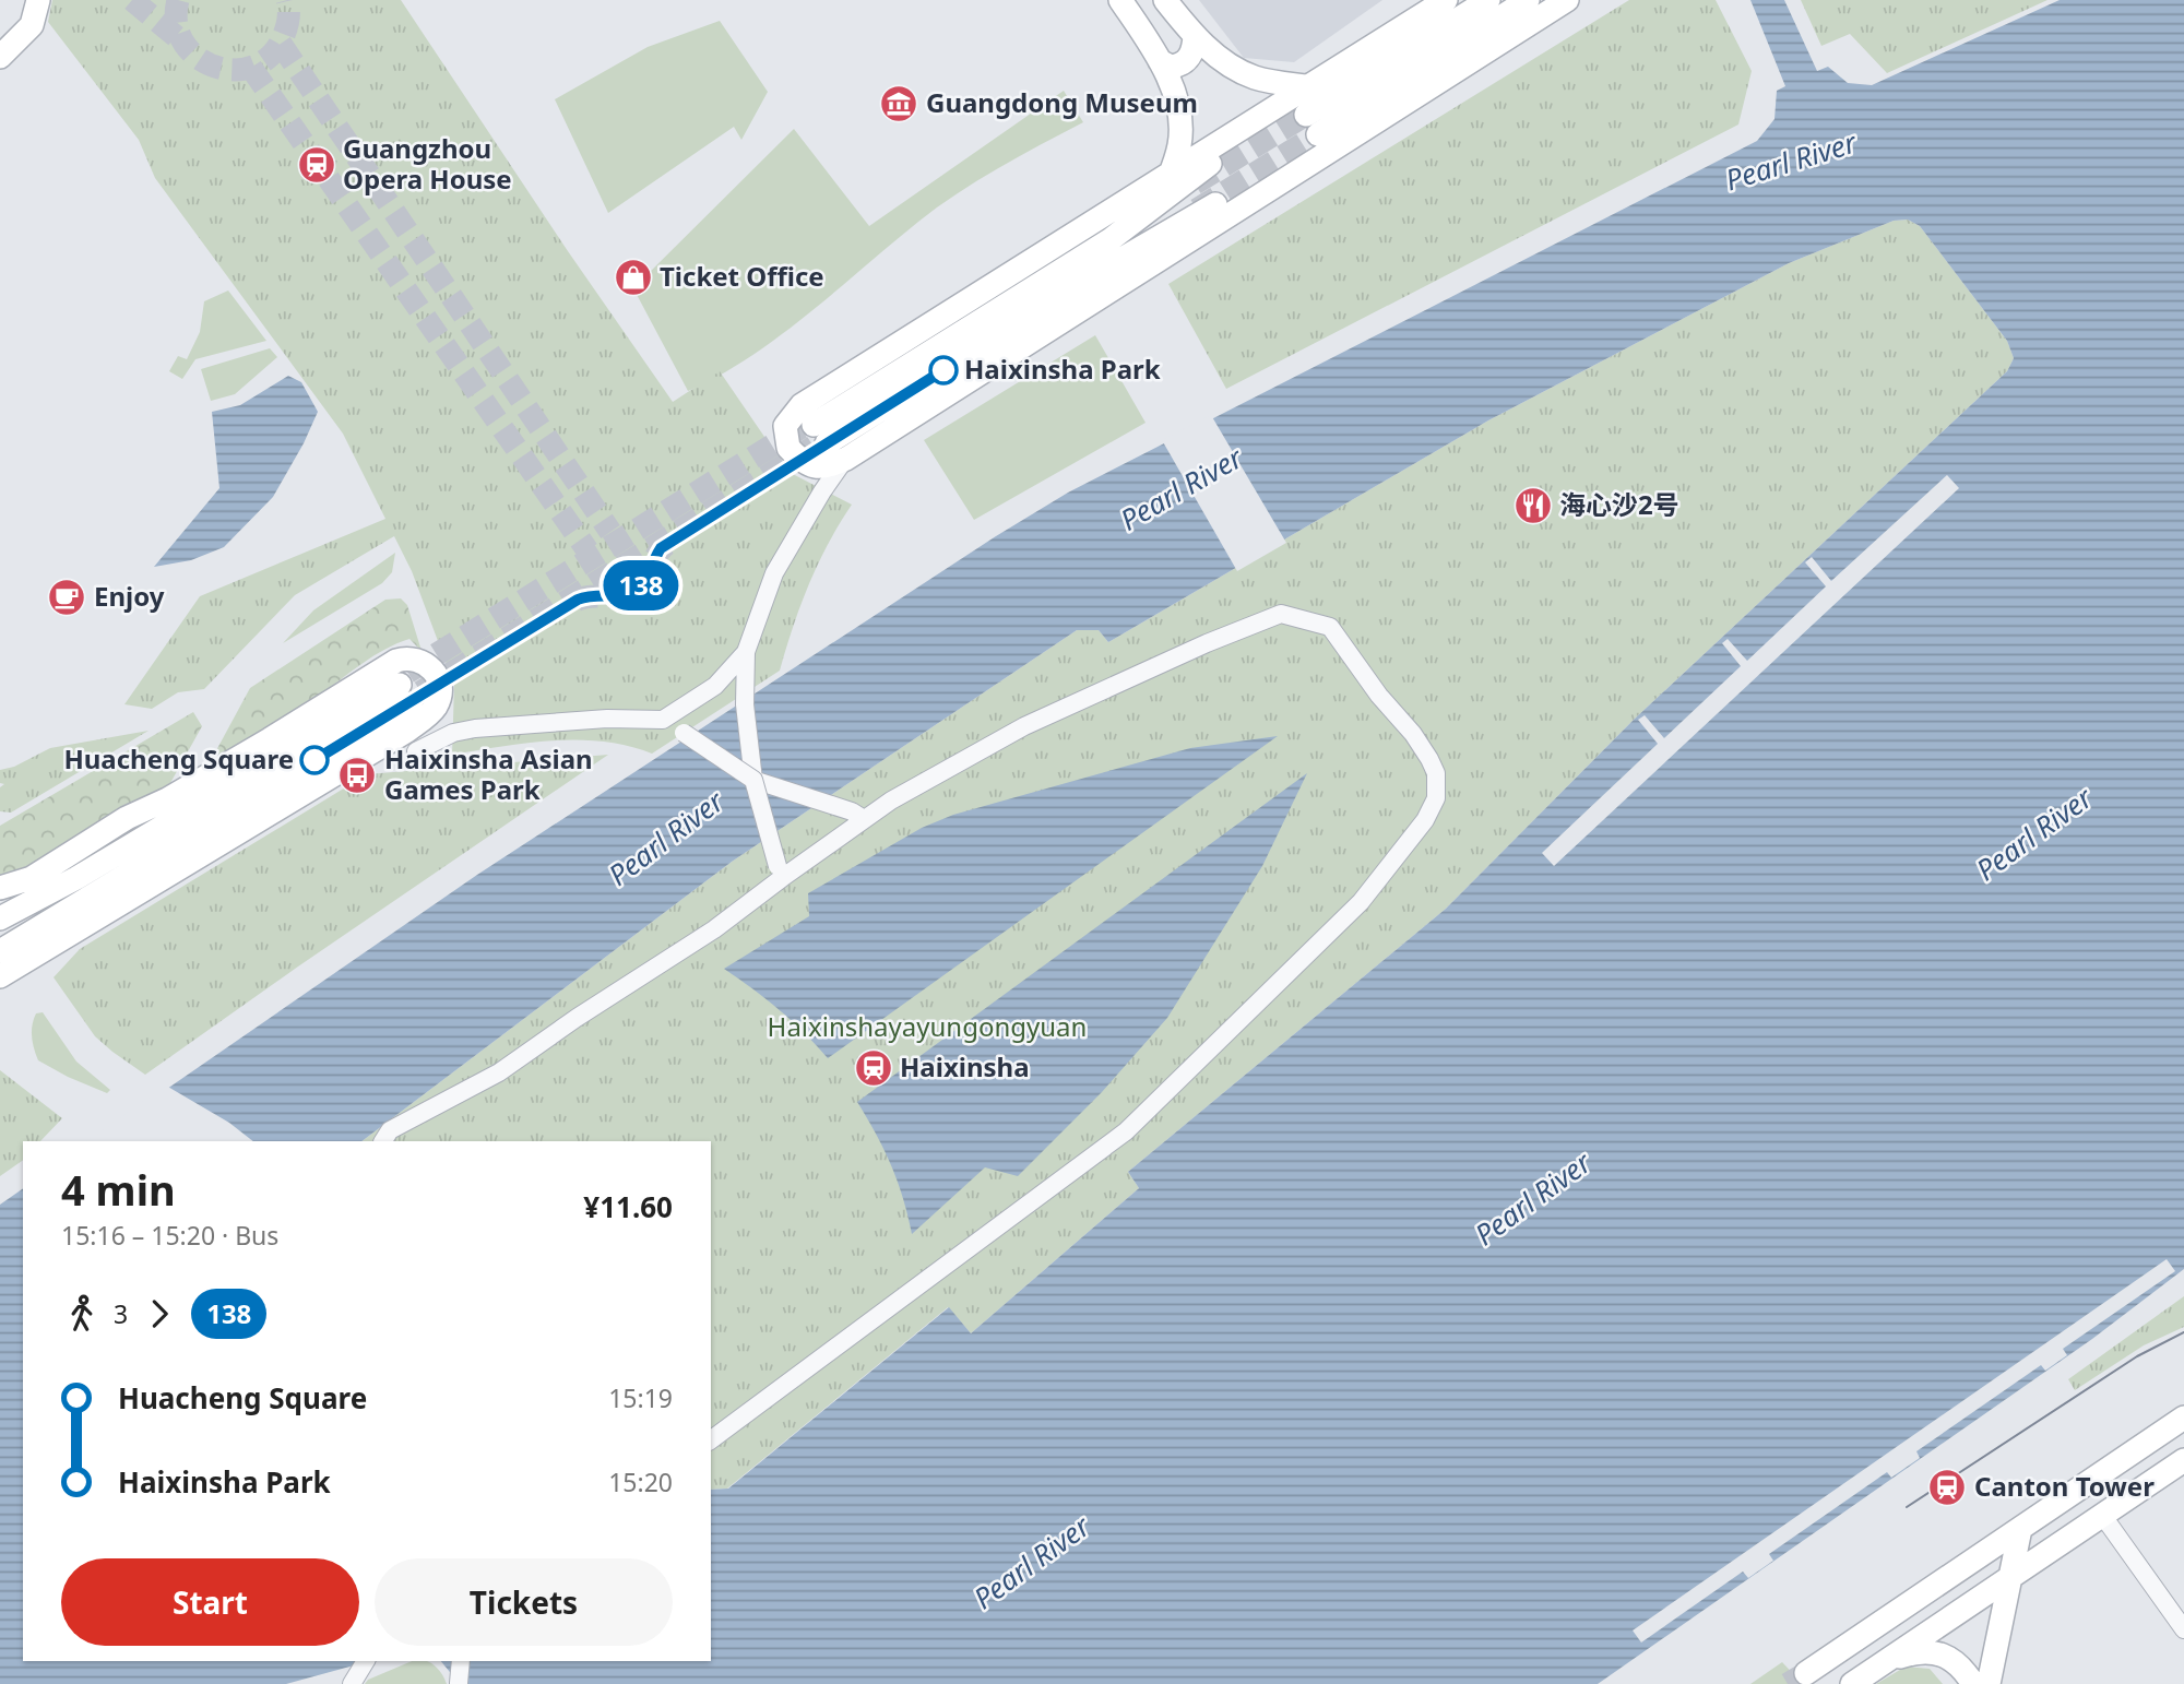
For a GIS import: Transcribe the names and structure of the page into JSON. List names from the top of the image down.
{
  "water": ["Pearl River"],
  "parks": ["Haixinshayayungongyuan"],
  "places": {
    "museum": ["Guangdong Museum"],
    "station": ["Guangzhou Opera House", "Haixinsha", "Canton Tower"],
    "shop": ["Ticket Office"],
    "other": ["Haixinsha Park", "Huacheng Square"],
    "restaurant": ["海心沙2号"],
    "cafe": ["Enjoy"],
    "bus stop": ["Haixinsha Asian Games Park"]
  },
  "lines": ["bus line 138"],
  "page": {
    "on_map": "138",
    "heading": ["4 min", "15:16 – 15:20 · Bus", "¥11.60"],
    "legs": ["3", "138"],
    "list": [
      {
        "name": "Huacheng Square",
        "value": "15:19"
      },
      {
        "name": "Haixinsha Park",
        "value": "15:20"
      }
    ],
    "buttons": ["Start", "Tickets"]
  }
}
